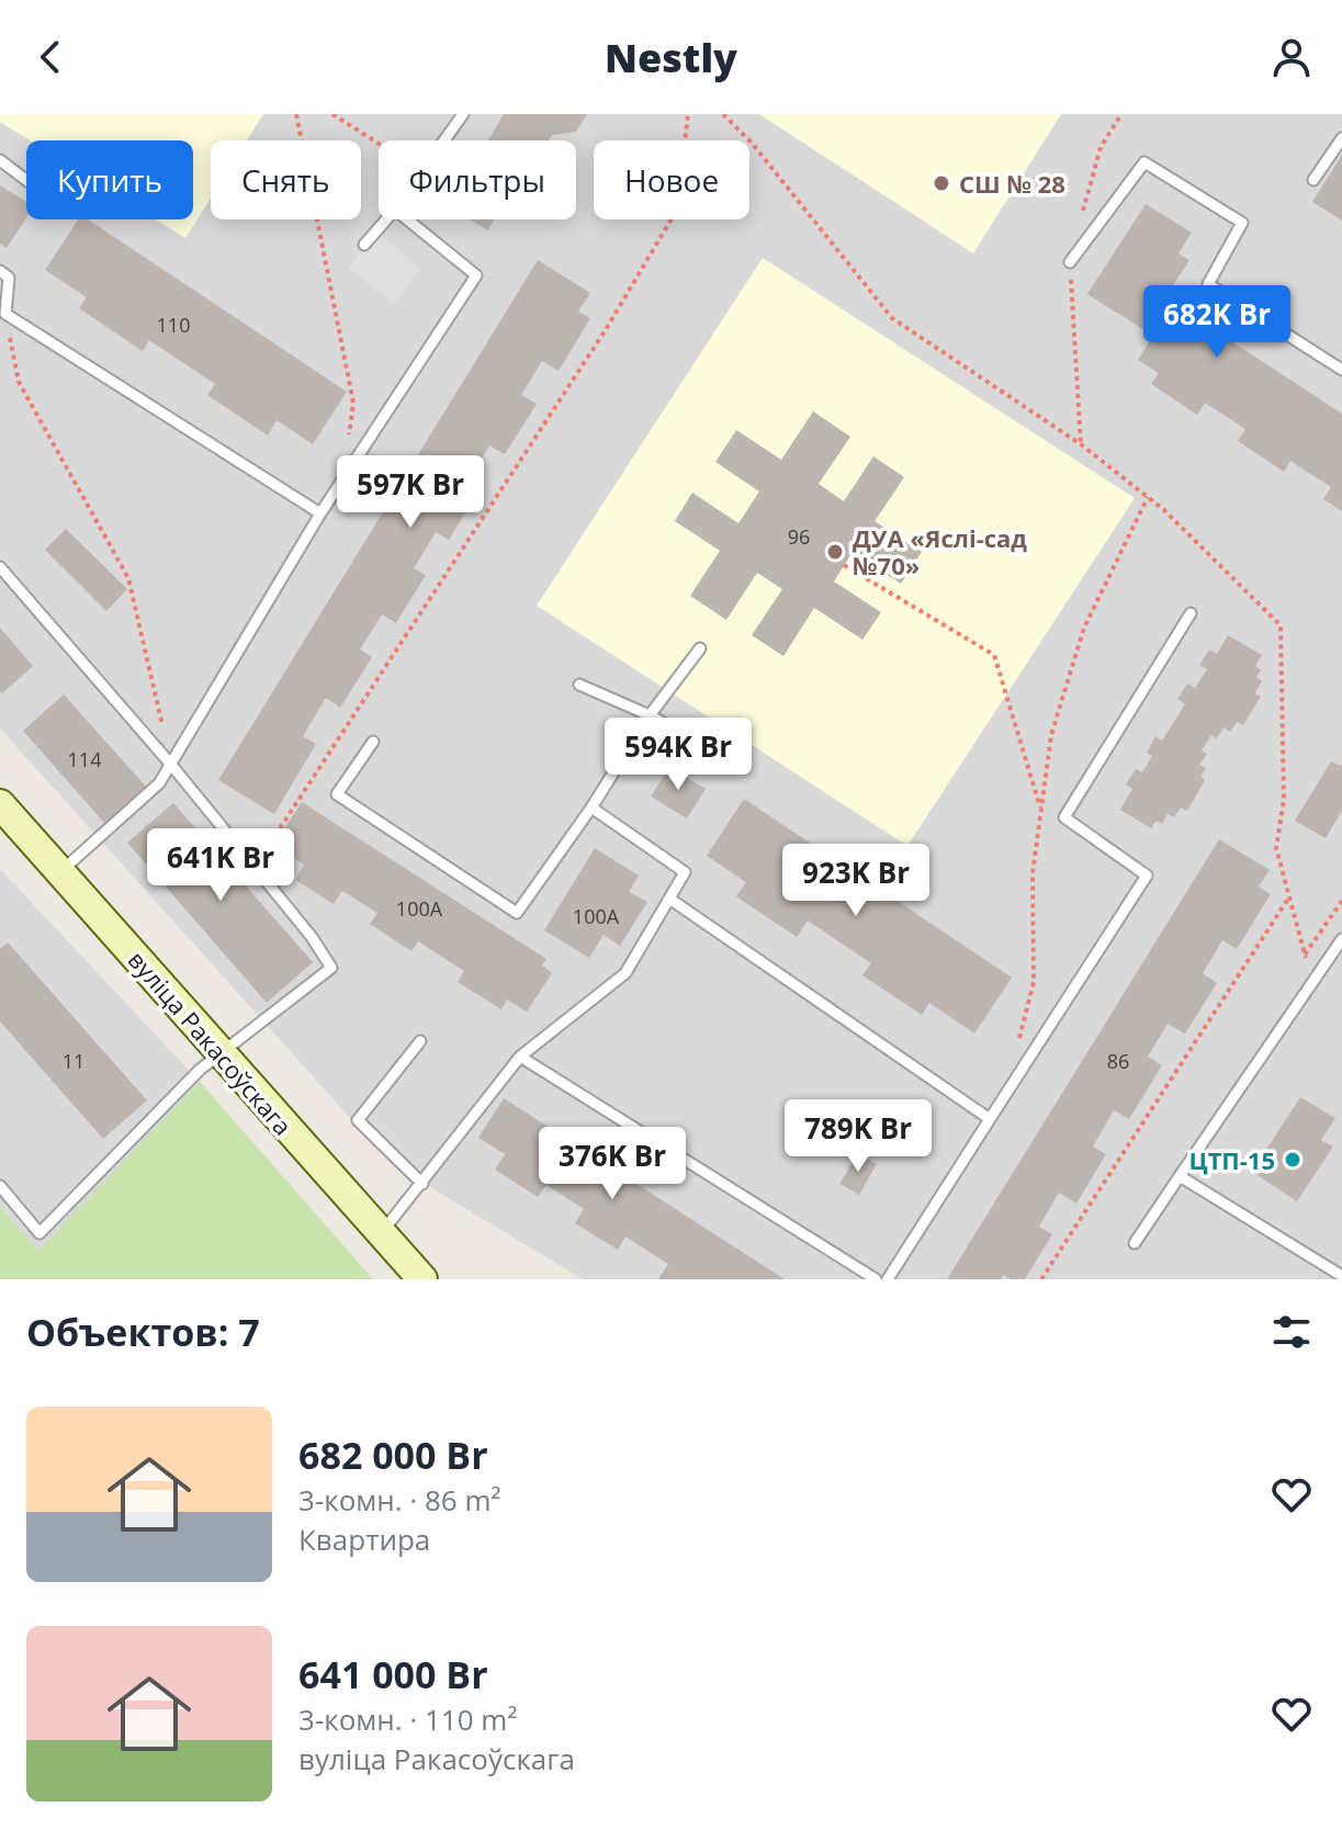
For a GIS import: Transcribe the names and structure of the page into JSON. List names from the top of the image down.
{
  "streets": {
    "main road": ["вуліца Ракасоўскага"]
  },
  "places": ["СШ № 28", "ДУА «Яслі-сад №70»", "ЦТП-15"],
  "house_numbers": [
    "110",
    "96",
    "114",
    "100А",
    "100А",
    "11",
    "86"
  ],
  "page": {
    "header": "Nestly",
    "chip": [
      "Купить",
      "Снять",
      "Фильтры",
      "Новое"
    ],
    "price": [
      "682K Br",
      "597K Br",
      "594K Br",
      "641K Br",
      "923K Br",
      "789K Br",
      "376K Br"
    ],
    "heading": "Объектов: 7",
    "list": [
      {
        "name": "682 000 Br",
        "note": "3-комн. · 86 m² · Квартира"
      },
      {
        "name": "641 000 Br",
        "note": "3-комн. · 110 m² · вуліца Ракасоўскага"
      }
    ]
  }
}
